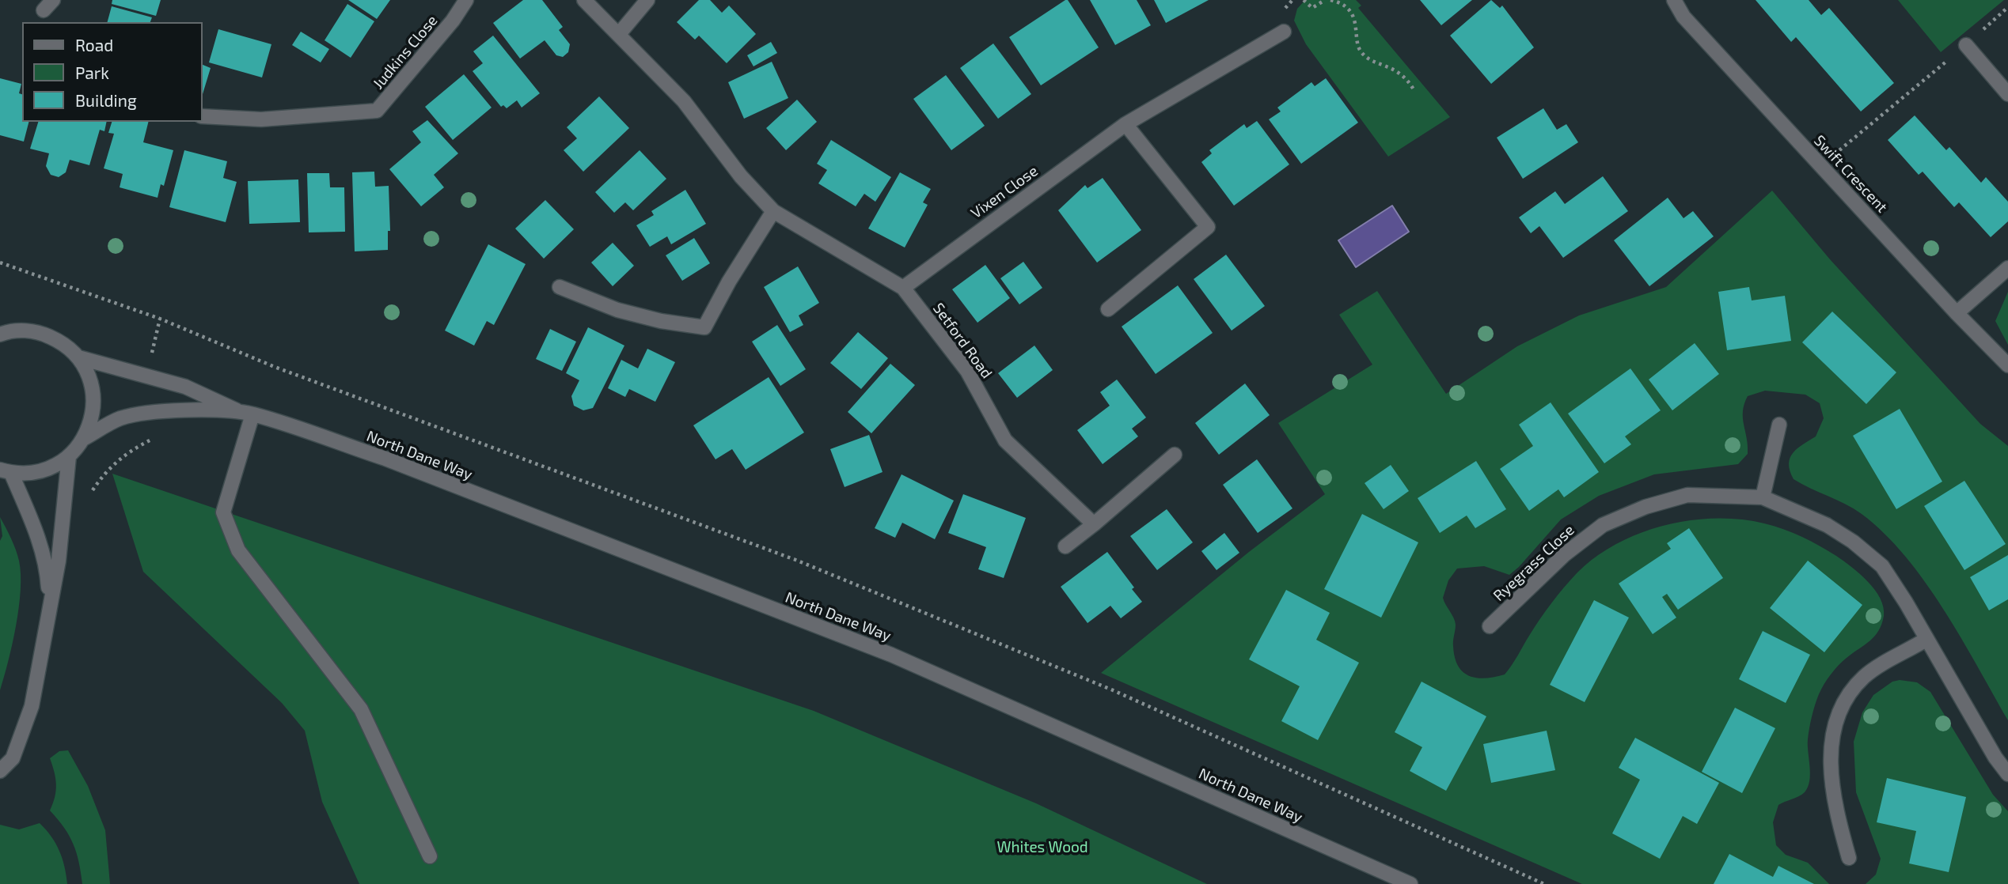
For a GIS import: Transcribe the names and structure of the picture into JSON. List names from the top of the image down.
{
  "streets": {
    "street": [
      "Judkins Close",
      "Swift Crescent",
      "Vixen Close",
      "Setford Road",
      "North Dane Way",
      "Ryegrass Close"
    ]
  },
  "crossings": [
    ["Vixen Close", "Setford Road"]
  ],
  "parks": ["Whites Wood"],
  "legend": ["Road", "Park", "Building"]
}
